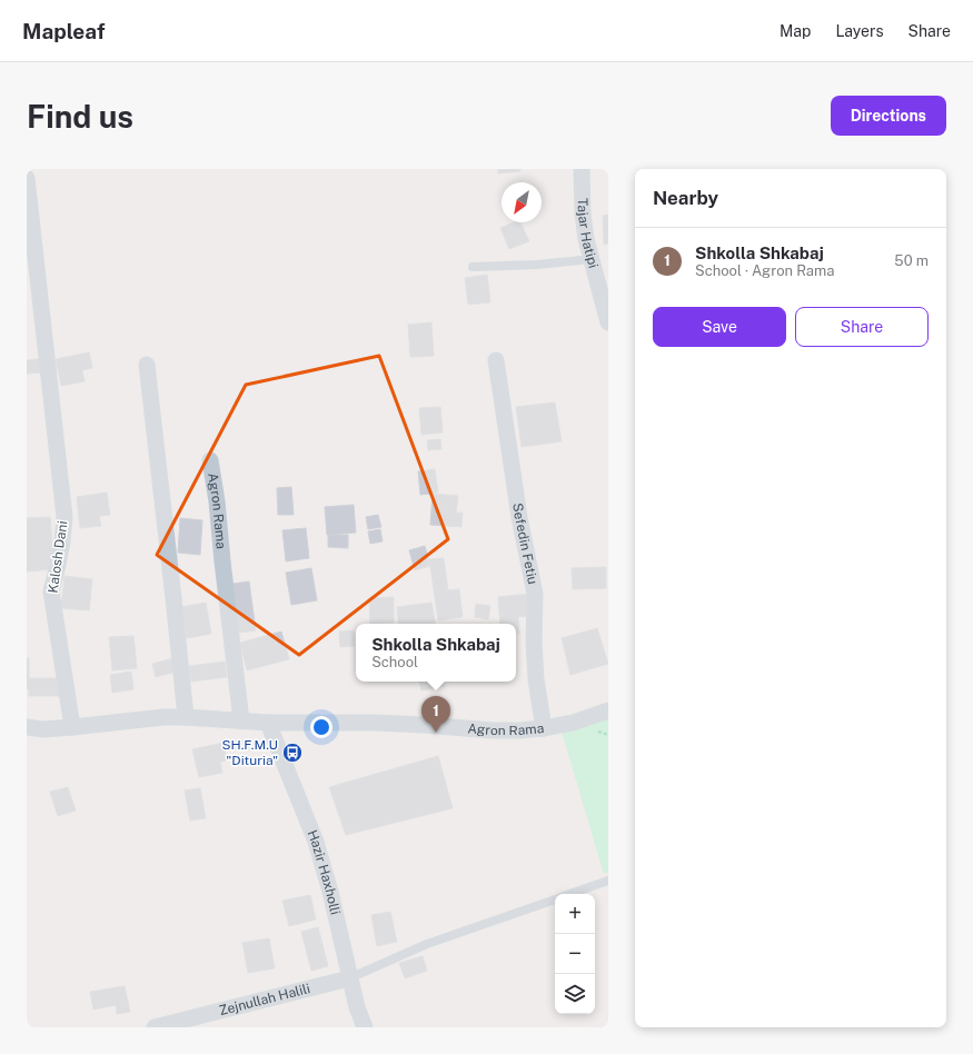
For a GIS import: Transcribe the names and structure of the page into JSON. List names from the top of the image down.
{
  "streets": {
    "street": [
      "Tajar Hatipi",
      "Agron Rama",
      "Sefedin Fetiu",
      "Kalosh Dani",
      "Hazir Haxholli",
      "Zejnullah Halili"
    ]
  },
  "crossings": [
    ["Agron Rama", "Sefedin Fetiu"],
    ["Agron Rama", "Kalosh Dani"],
    ["Agron Rama", "Hazir Haxholli"],
    ["Hazir Haxholli", "Zejnullah Halili"]
  ],
  "places": {
    "bus stop": ["SH.F.M.U \"Dituria\""]
  },
  "north": "bottom left",
  "page": {
    "header": "Mapleaf",
    "nav": ["Map", "Layers", "Share"],
    "buttons": [
      "Directions",
      ["Save", "Share"]
    ],
    "title": "Find us",
    "heading": "Nearby",
    "list": [
      {
        "mark": "1",
        "name": "Shkolla Shkabaj",
        "note": "School · Agron Rama",
        "value": "50 m"
      }
    ],
    "popup": ["Shkolla Shkabaj", "School"],
    "pins": "1",
    "map_buttons": ["+", "−"]
  }
}
